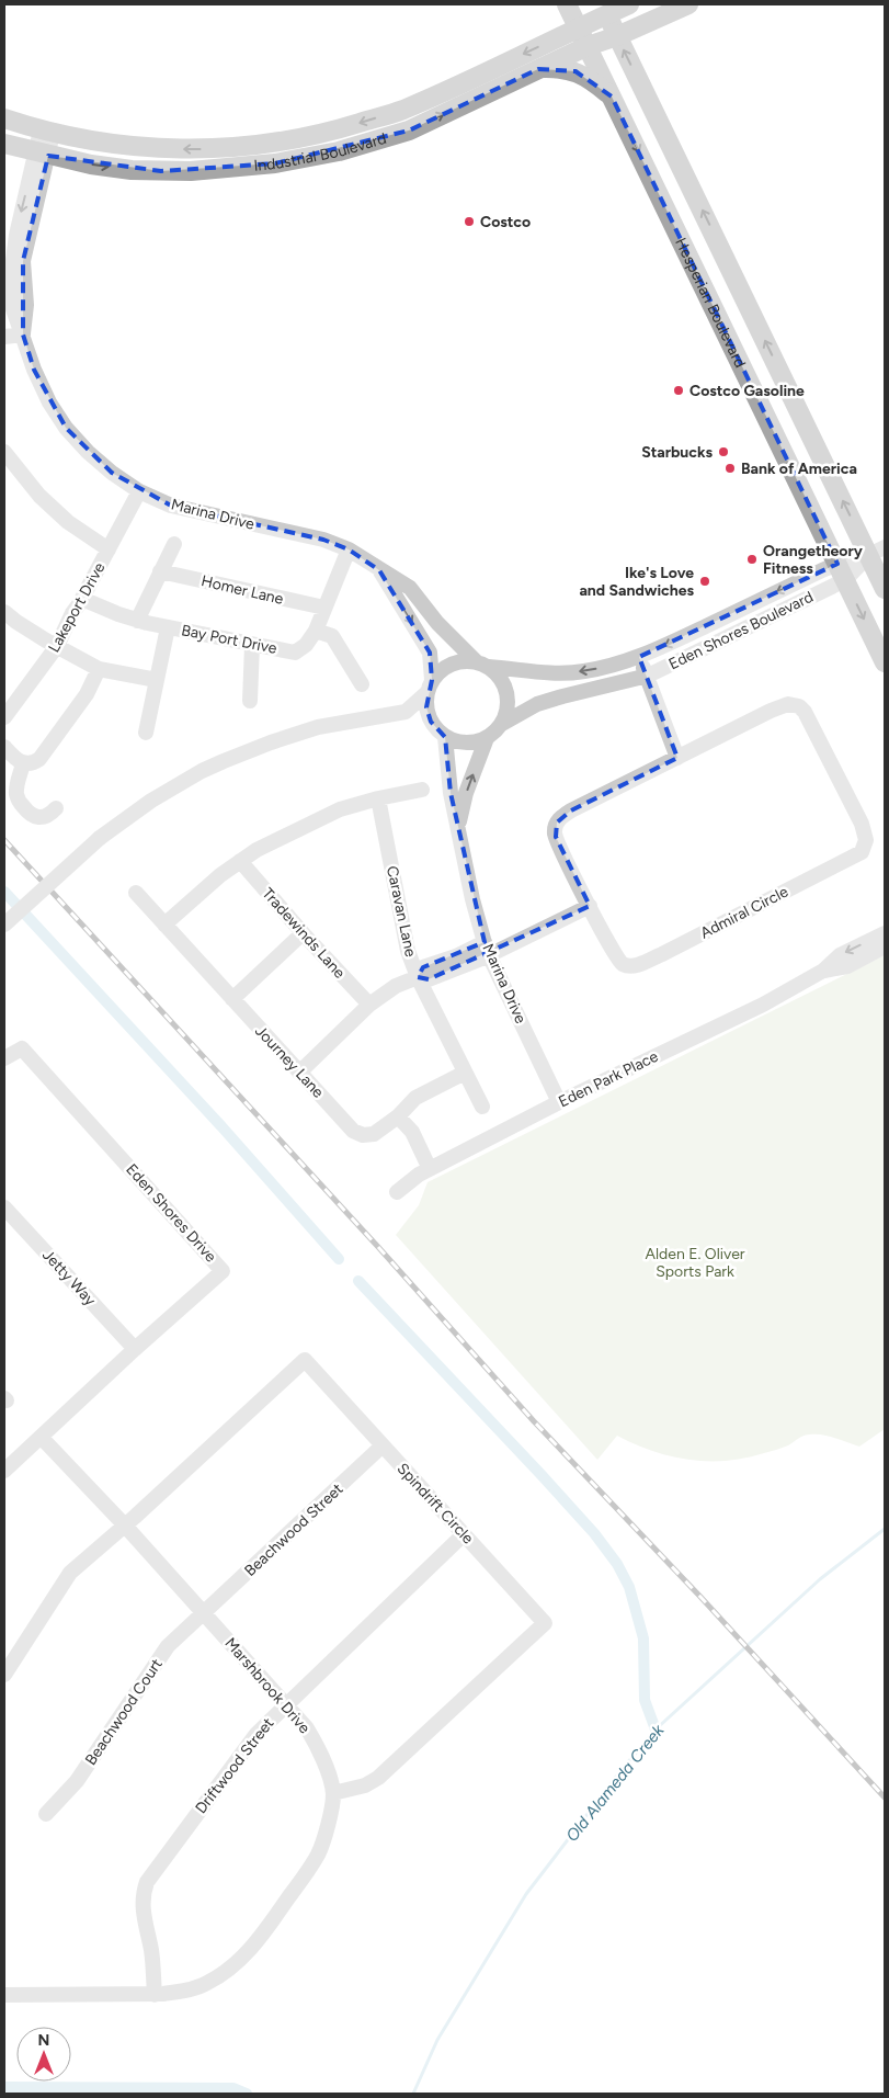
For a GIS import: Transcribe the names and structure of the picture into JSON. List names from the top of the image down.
{
  "streets": {
    "main road": ["Industrial Boulevard", "Hesperian Boulevard"],
    "street": [
      "Marina Drive",
      "Homer Lane",
      "Lakeport Drive",
      "Eden Shores Boulevard",
      "Bay Port Drive",
      "Caravan Lane",
      "Admiral Circle",
      "Tradewinds Lane",
      "Journey Lane",
      "Eden Park Place",
      "Eden Shores Drive",
      "Jetty Way",
      "Spindrift Circle",
      "Beachwood Street",
      "Marshbrook Drive",
      "Beachwood Court",
      "Driftwood Street"
    ]
  },
  "crossings": [
    ["Industrial Boulevard", "Hesperian Boulevard"],
    ["Industrial Boulevard", "Marina Drive"],
    ["Hesperian Boulevard", "Eden Shores Boulevard"],
    ["Marina Drive", "Lakeport Drive"],
    ["Marina Drive", "Eden Shores Boulevard"],
    ["Marina Drive", "Bay Port Drive"],
    ["Marina Drive", "Eden Park Place"],
    ["Homer Lane", "Bay Port Drive"],
    ["Lakeport Drive", "Bay Port Drive"],
    ["Caravan Lane", "Journey Lane"],
    ["Eden Shores Drive", "Jetty Way"],
    ["Eden Shores Drive", "Marshbrook Drive"],
    ["Spindrift Circle", "Beachwood Street"],
    ["Spindrift Circle", "Marshbrook Drive"],
    ["Spindrift Circle", "Driftwood Street"],
    ["Beachwood Street", "Marshbrook Drive"],
    ["Beachwood Street", "Beachwood Court"],
    ["Marshbrook Drive", "Beachwood Court"],
    ["Marshbrook Drive", "Driftwood Street"]
  ],
  "water": ["Old Alameda Creek"],
  "parks": ["Alden E. Oliver Sports Park"],
  "places": [
    "Costco",
    "Costco Gasoline",
    "Starbucks",
    "Bank of America",
    "Orangetheory Fitness",
    "Ike's Love and Sandwiches"
  ],
  "north": "top"
}
